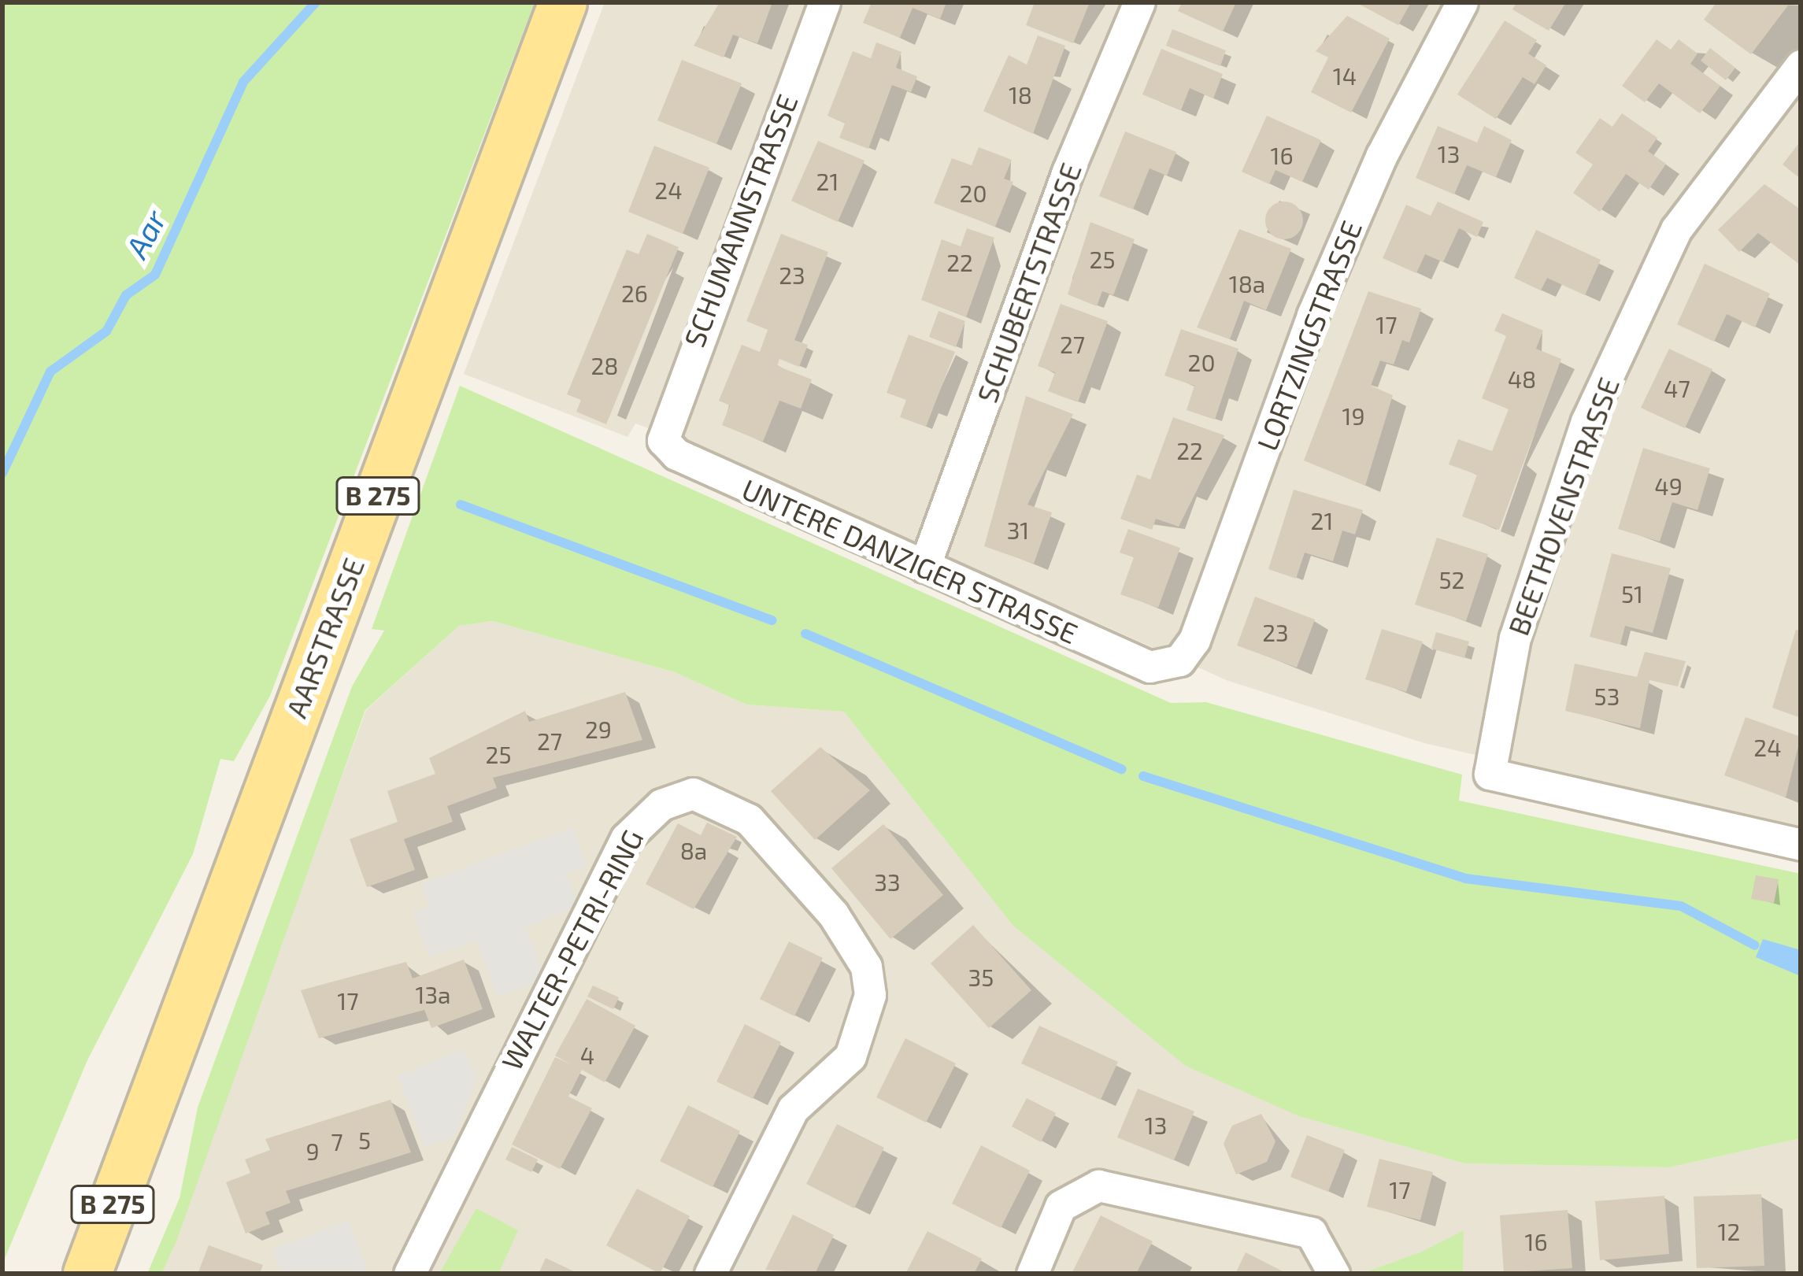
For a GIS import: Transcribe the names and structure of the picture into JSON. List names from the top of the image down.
{
  "streets": {
    "main road": ["B 275", "AARSTRASSE"],
    "street": [
      "SCHUMANNSTRASSE",
      "SCHUBERTSTRASSE",
      "LORTZINGSTRASSE",
      "BEETHOVENSTRASSE",
      "UNTERE DANZIGER STRASSE",
      "WALTER-PETRI-RING"
    ]
  },
  "crossings": [
    ["SCHUMANNSTRASSE", "UNTERE DANZIGER STRASSE"],
    ["SCHUBERTSTRASSE", "UNTERE DANZIGER STRASSE"],
    ["LORTZINGSTRASSE", "UNTERE DANZIGER STRASSE"]
  ],
  "water": ["Aar"],
  "house_numbers": [
    "14",
    "18",
    "13",
    "16",
    "21",
    "24",
    "20",
    "25",
    "22",
    "23",
    "18a",
    "26",
    "17",
    "27",
    "20",
    "28",
    "48",
    "47",
    "19",
    "22",
    "49",
    "21",
    "31",
    "52",
    "51",
    "23",
    "53",
    "29",
    "27",
    "24",
    "25",
    "8a",
    "33",
    "35",
    "13a",
    "17",
    "4",
    "13",
    "5",
    "7",
    "9",
    "17",
    "12",
    "16"
  ]
}
